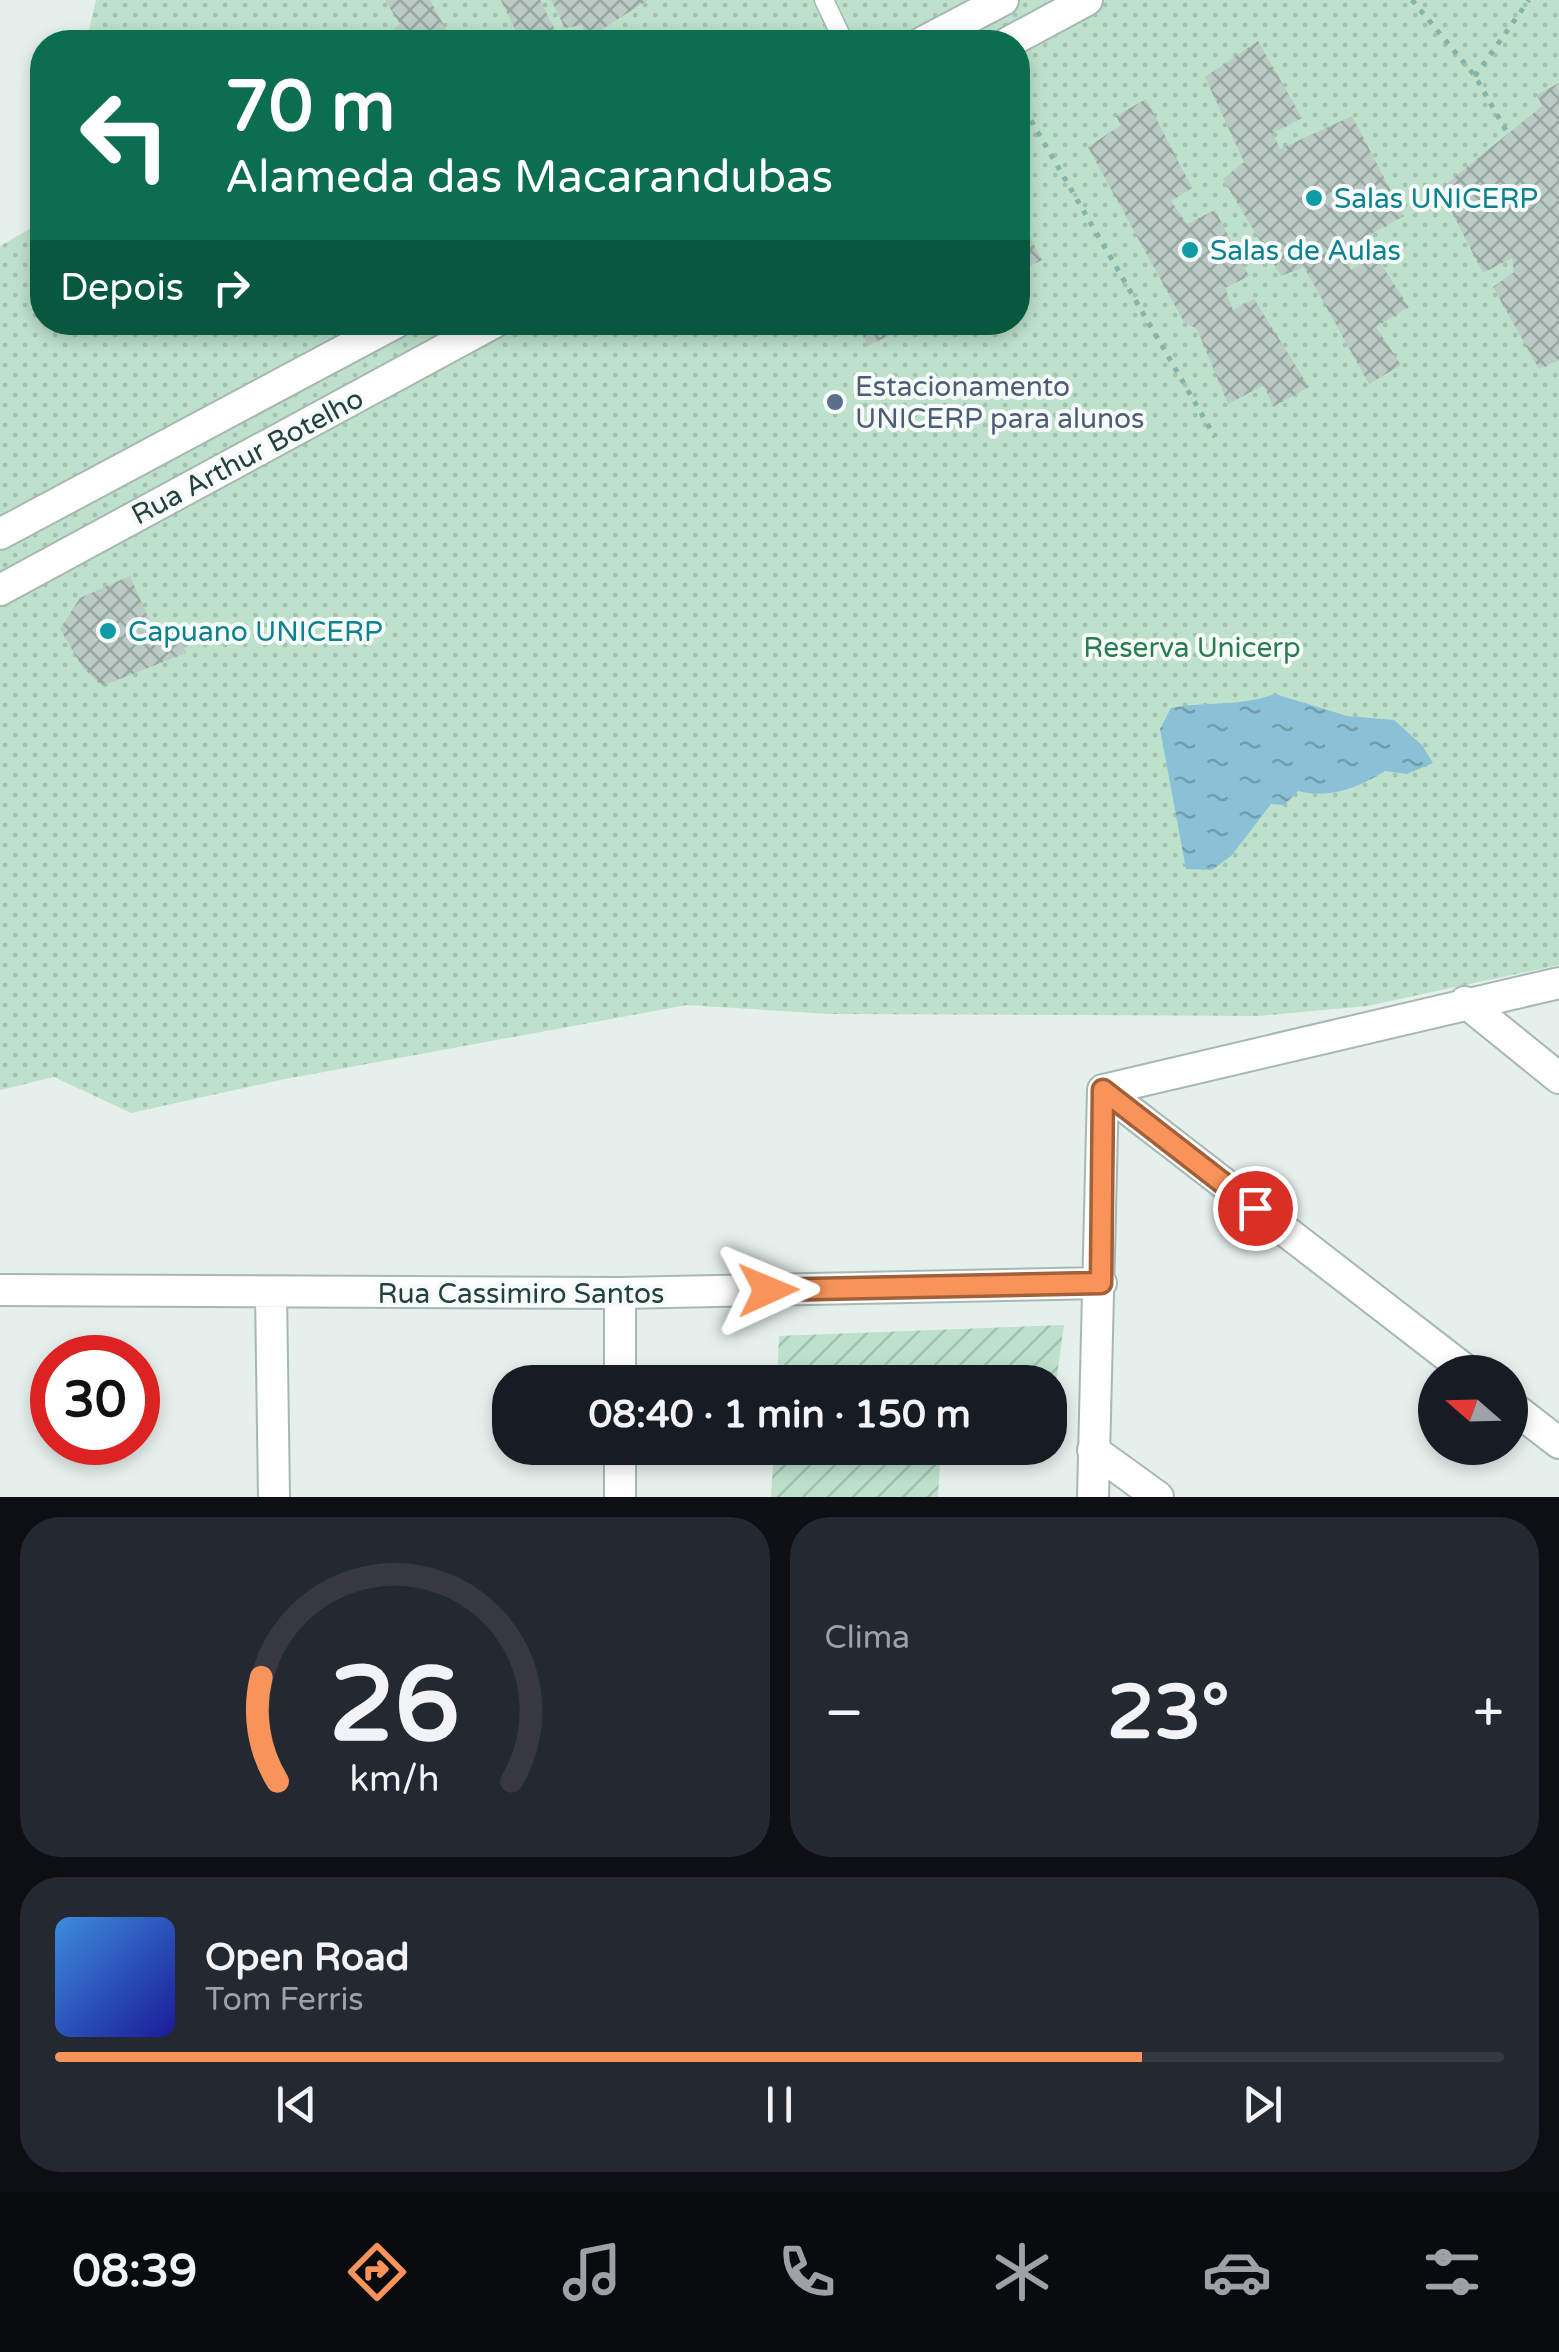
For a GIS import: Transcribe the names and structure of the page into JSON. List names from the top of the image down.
{
  "streets": {
    "street": ["Rua Arthur Botelho", "Rua Cassimiro Santos"]
  },
  "parks": ["Reserva Unicerp"],
  "places": [
    "Salas UNICERP",
    "Salas de Aulas",
    "Estacionamento UNICERP para alunos",
    "Capuano UNICERP"
  ],
  "north": "left",
  "page": {
    "turn": ["70 m", "Alameda das Macarandubas"],
    "then": "Depois",
    "limit": "30",
    "trip": "08:40 · 1 min · 150 m",
    "tile": "Clima",
    "heat": ["−", "23°", "+"],
    "song": ["Open Road", "Tom Ferris"],
    "tabs": "08:39",
    "gauge": ["26", "km/h"]
  }
}
